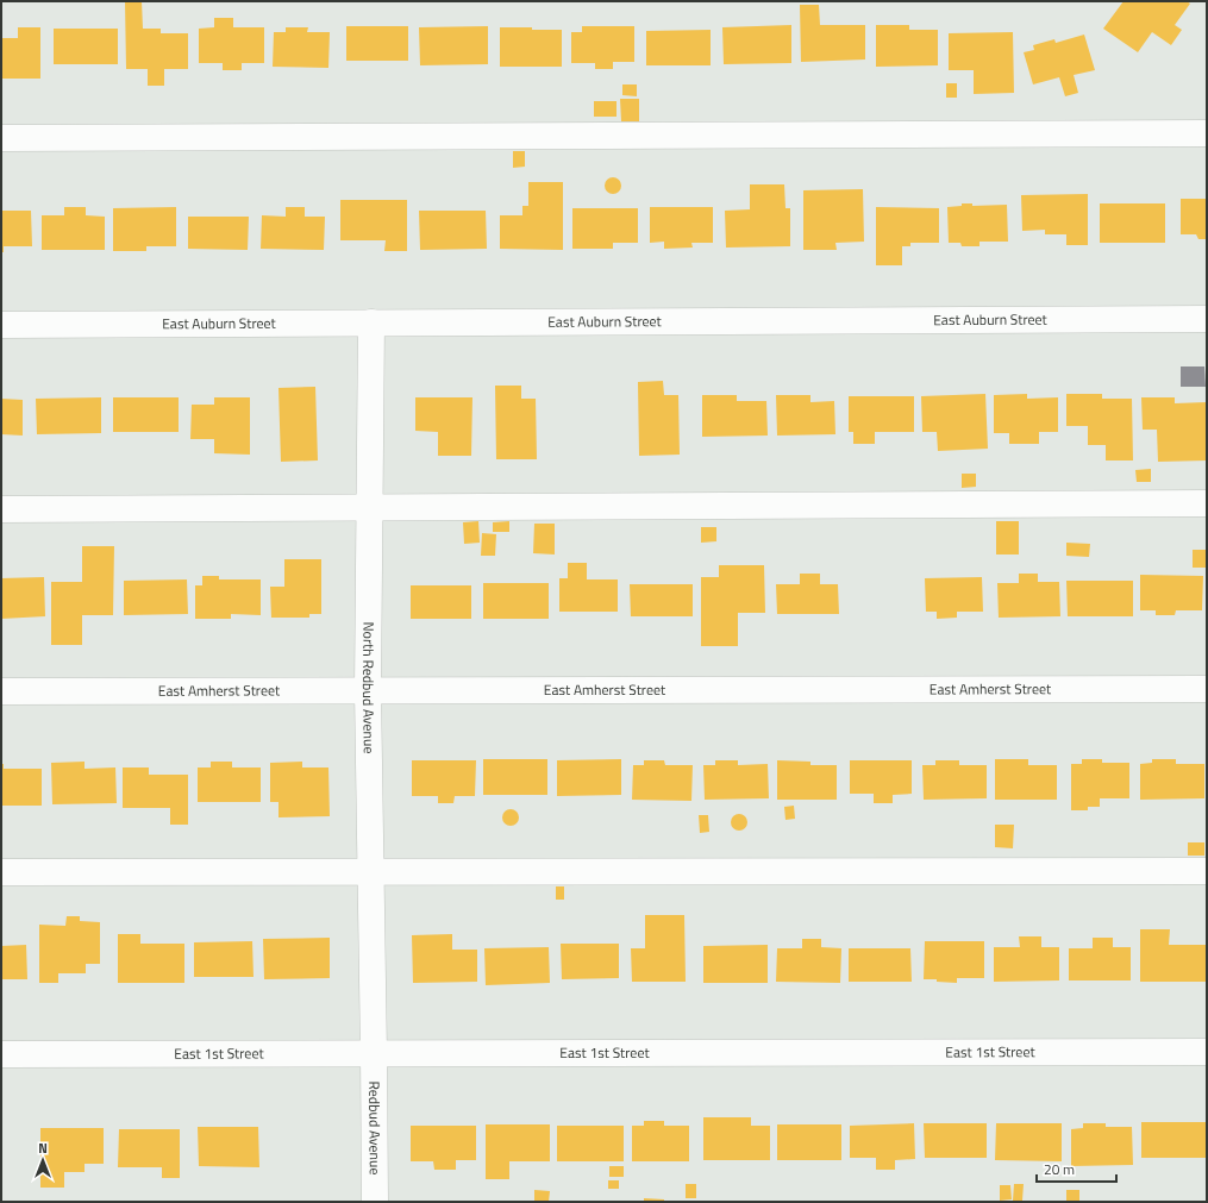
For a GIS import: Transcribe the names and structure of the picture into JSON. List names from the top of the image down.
{
  "streets": {
    "street": [
      "East Auburn Street",
      "North Redbud Avenue",
      "East Amherst Street",
      "East 1st Street",
      "Redbud Avenue"
    ]
  },
  "crossings": [
    ["East Auburn Street", "North Redbud Avenue"],
    ["North Redbud Avenue", "East Amherst Street"],
    ["North Redbud Avenue", "East 1st Street"],
    ["North Redbud Avenue", "Redbud Avenue"],
    ["East 1st Street", "Redbud Avenue"]
  ],
  "scale_bar": "20 m",
  "north": "top"
}
